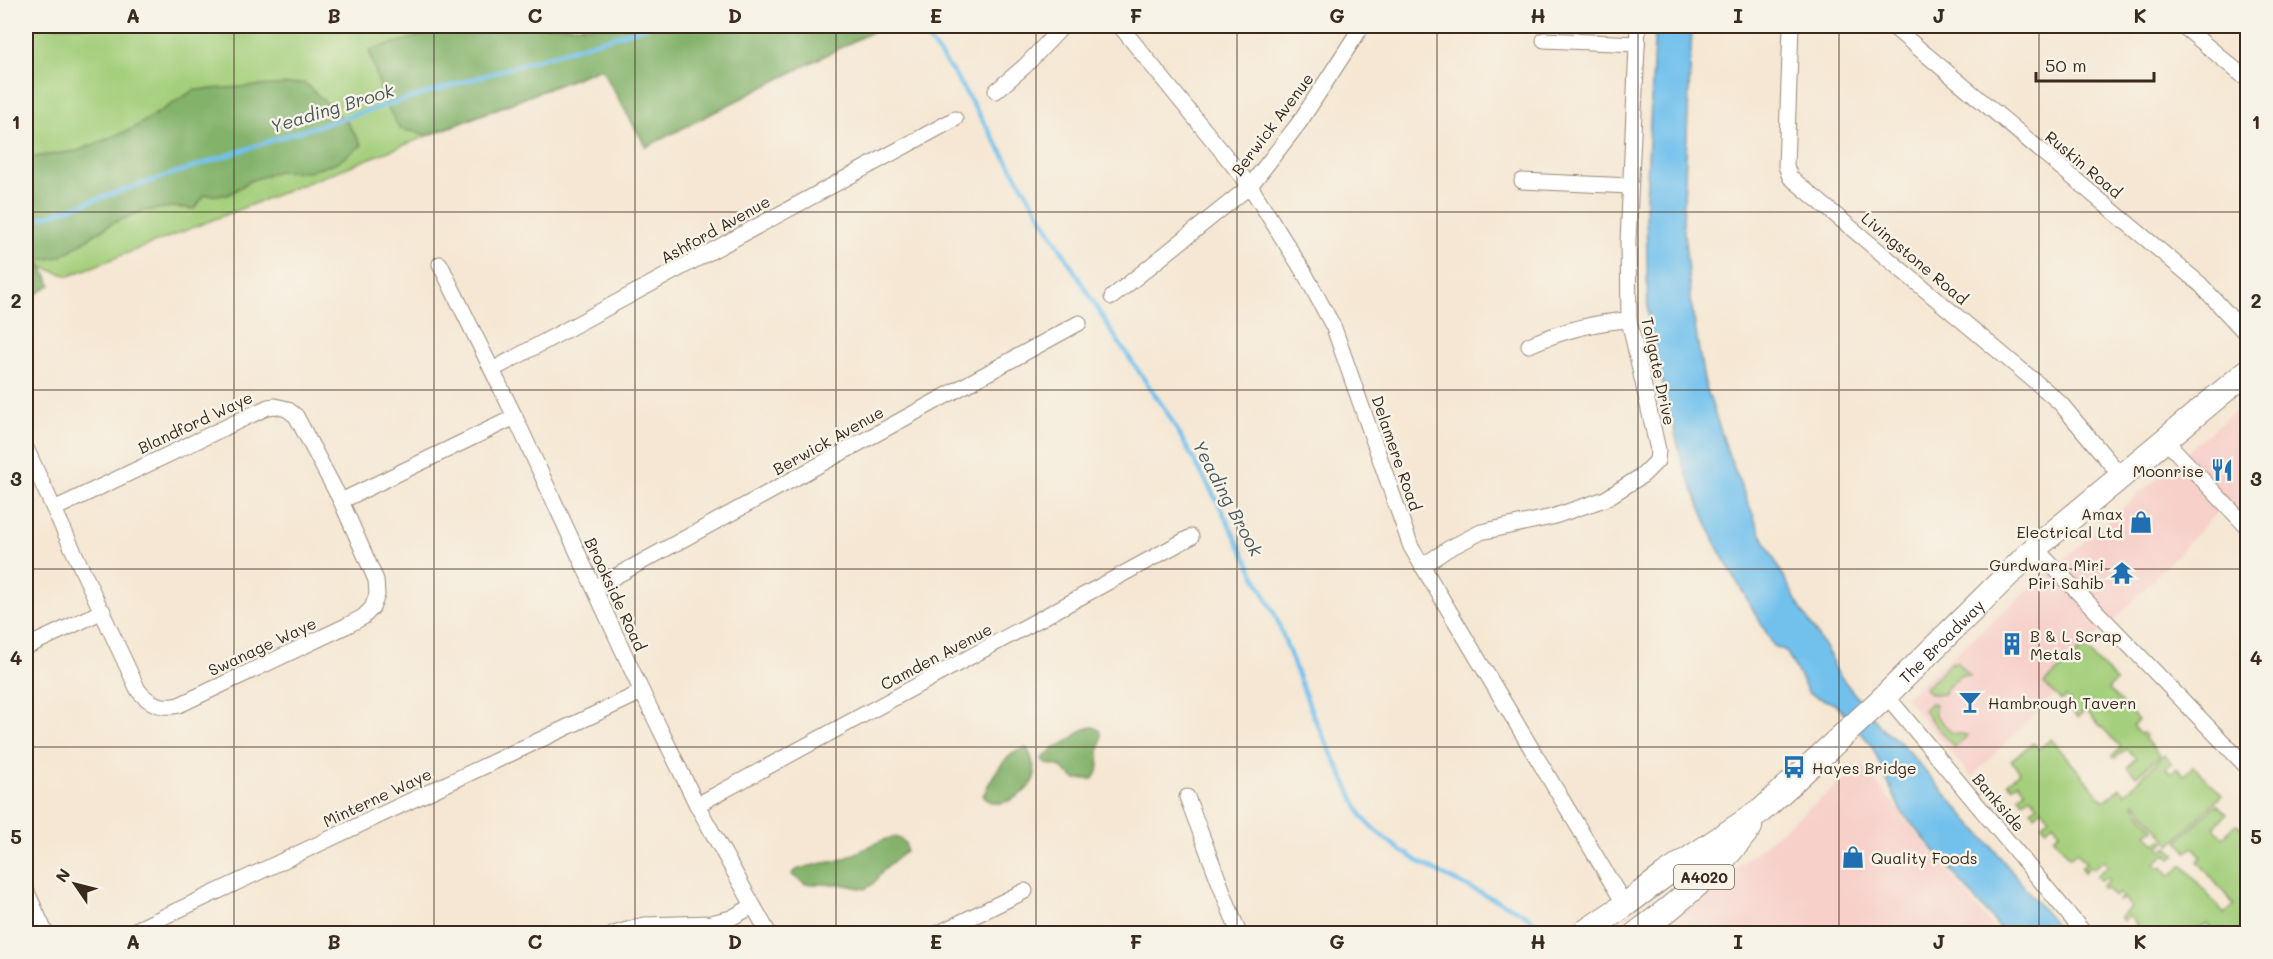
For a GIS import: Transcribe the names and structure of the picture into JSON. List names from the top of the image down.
{
  "streets": {
    "main road": ["The Broadway", "A4020"],
    "street": [
      "Berwick Avenue",
      "Ruskin Road",
      "Ashford Avenue",
      "Livingstone Road",
      "Tollgate Drive",
      "Blandford Waye",
      "Delamere Road",
      "Brookside Road",
      "Swanage Waye",
      "Camden Avenue",
      "Minterne Waye",
      "Bankside"
    ]
  },
  "crossings": [
    ["Berwick Avenue", "Delamere Road"],
    ["Berwick Avenue", "Brookside Road"],
    ["Ashford Avenue", "Brookside Road"],
    ["Livingstone Road", "The Broadway"],
    ["Tollgate Drive", "Delamere Road"],
    ["Blandford Waye", "Swanage Waye"],
    ["Delamere Road", "A4020"],
    ["Brookside Road", "Camden Avenue"],
    ["Brookside Road", "Minterne Waye"],
    ["The Broadway", "Bankside"],
    ["The Broadway", "A4020"],
    ["Bankside", "A4020"]
  ],
  "water": ["Yeading Brook"],
  "places": {
    "restaurant": ["Moonrise"],
    "shop": ["Amax Electrical Ltd", "Quality Foods"],
    "temple": ["Gurdwara Miri Piri Sahib"],
    "building": ["B & L Scrap Metals"],
    "bar": ["Hambrough Tavern"],
    "bus stop": ["Hayes Bridge"]
  },
  "scale_bar": "50 m",
  "north": "top left",
  "grid": {
    "columns": [
      "A",
      "B",
      "C",
      "D",
      "E",
      "F",
      "G",
      "H",
      "I",
      "J",
      "K"
    ],
    "rows": [
      "1",
      "2",
      "3",
      "4",
      "5"
    ]
  }
}
